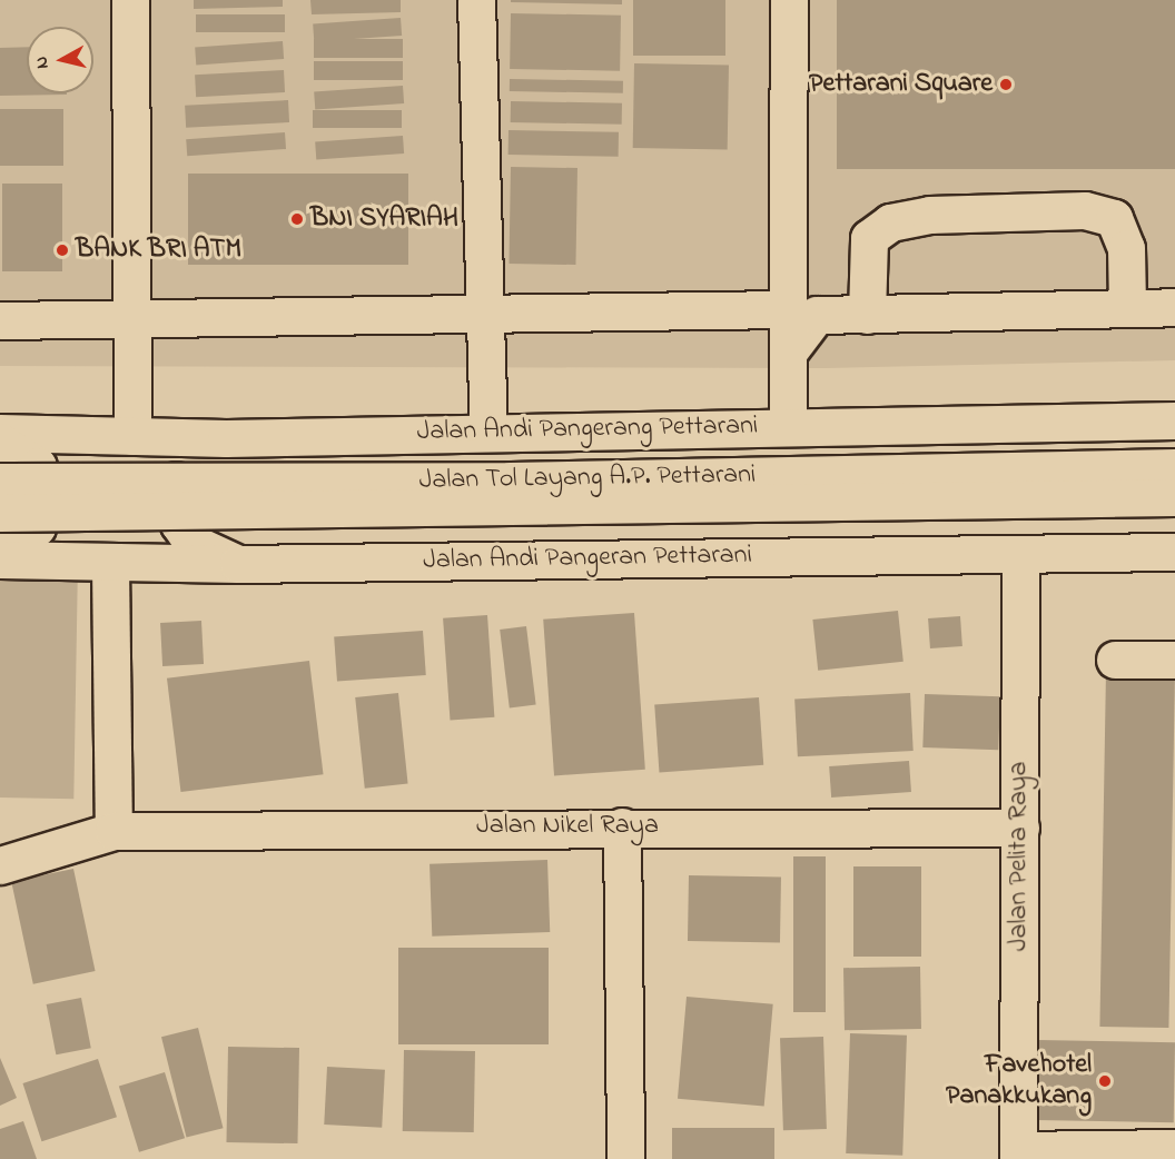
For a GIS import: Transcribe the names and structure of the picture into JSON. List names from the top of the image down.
{
  "streets": {
    "main road": [
      "Jalan Andi Pangerang Pettarani",
      "Jalan Tol Layang A.P. Pettarani",
      "Jalan Andi Pangeran Pettarani",
      "Jalan Nikel Raya",
      "Jalan Pelita Raya"
    ]
  },
  "crossings": [
    ["Jalan Andi Pangeran Pettarani", "Jalan Pelita Raya"],
    ["Jalan Nikel Raya", "Jalan Pelita Raya"]
  ],
  "places": [
    "Pettarani Square",
    "BNI SYARIAH",
    "BANK BRI ATM",
    "Favehotel Panakkukang"
  ],
  "north": "left"
}
